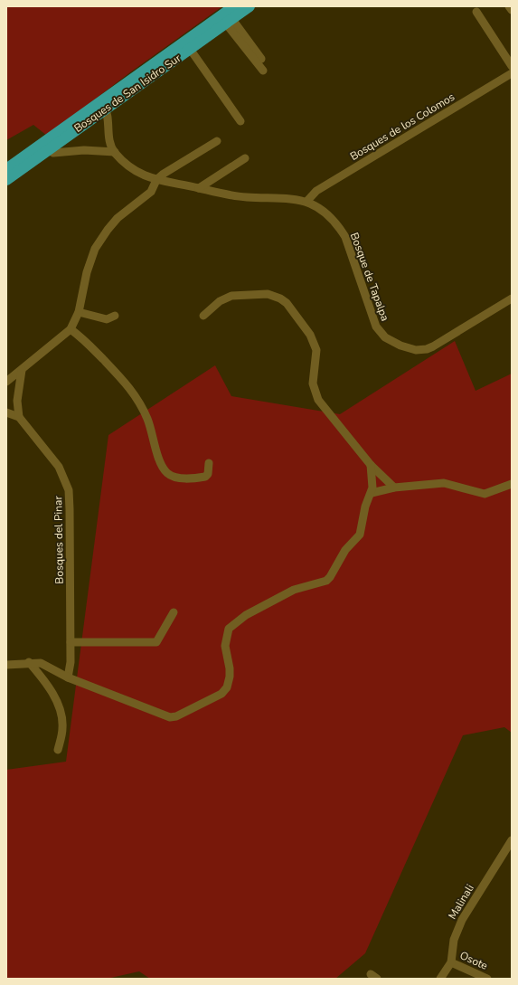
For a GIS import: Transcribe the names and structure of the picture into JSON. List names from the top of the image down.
{
  "streets": {
    "main road": ["Bosques de San Isidro Sur"],
    "street": [
      "Bosques de los Colomos",
      "Bosque de Tapalpa",
      "Bosques del Pinar",
      "Malinali",
      "Osote"
    ]
  },
  "crossings": [
    ["Bosques de los Colomos", "Bosque de Tapalpa"],
    ["Malinali", "Osote"]
  ]
}
